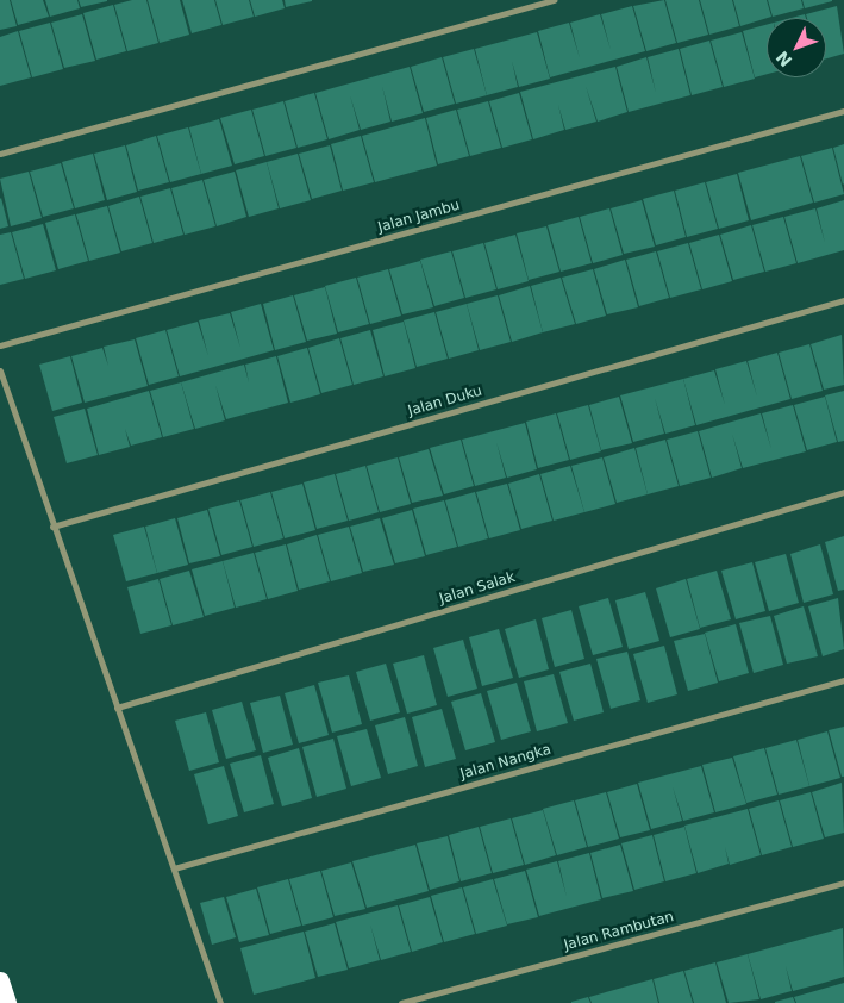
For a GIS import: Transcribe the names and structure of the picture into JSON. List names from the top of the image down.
{
  "streets": {
    "street": [
      "Jalan Jambu",
      "Jalan Duku",
      "Jalan Salak",
      "Jalan Nangka",
      "Jalan Rambutan"
    ]
  },
  "north": "bottom left"
}
